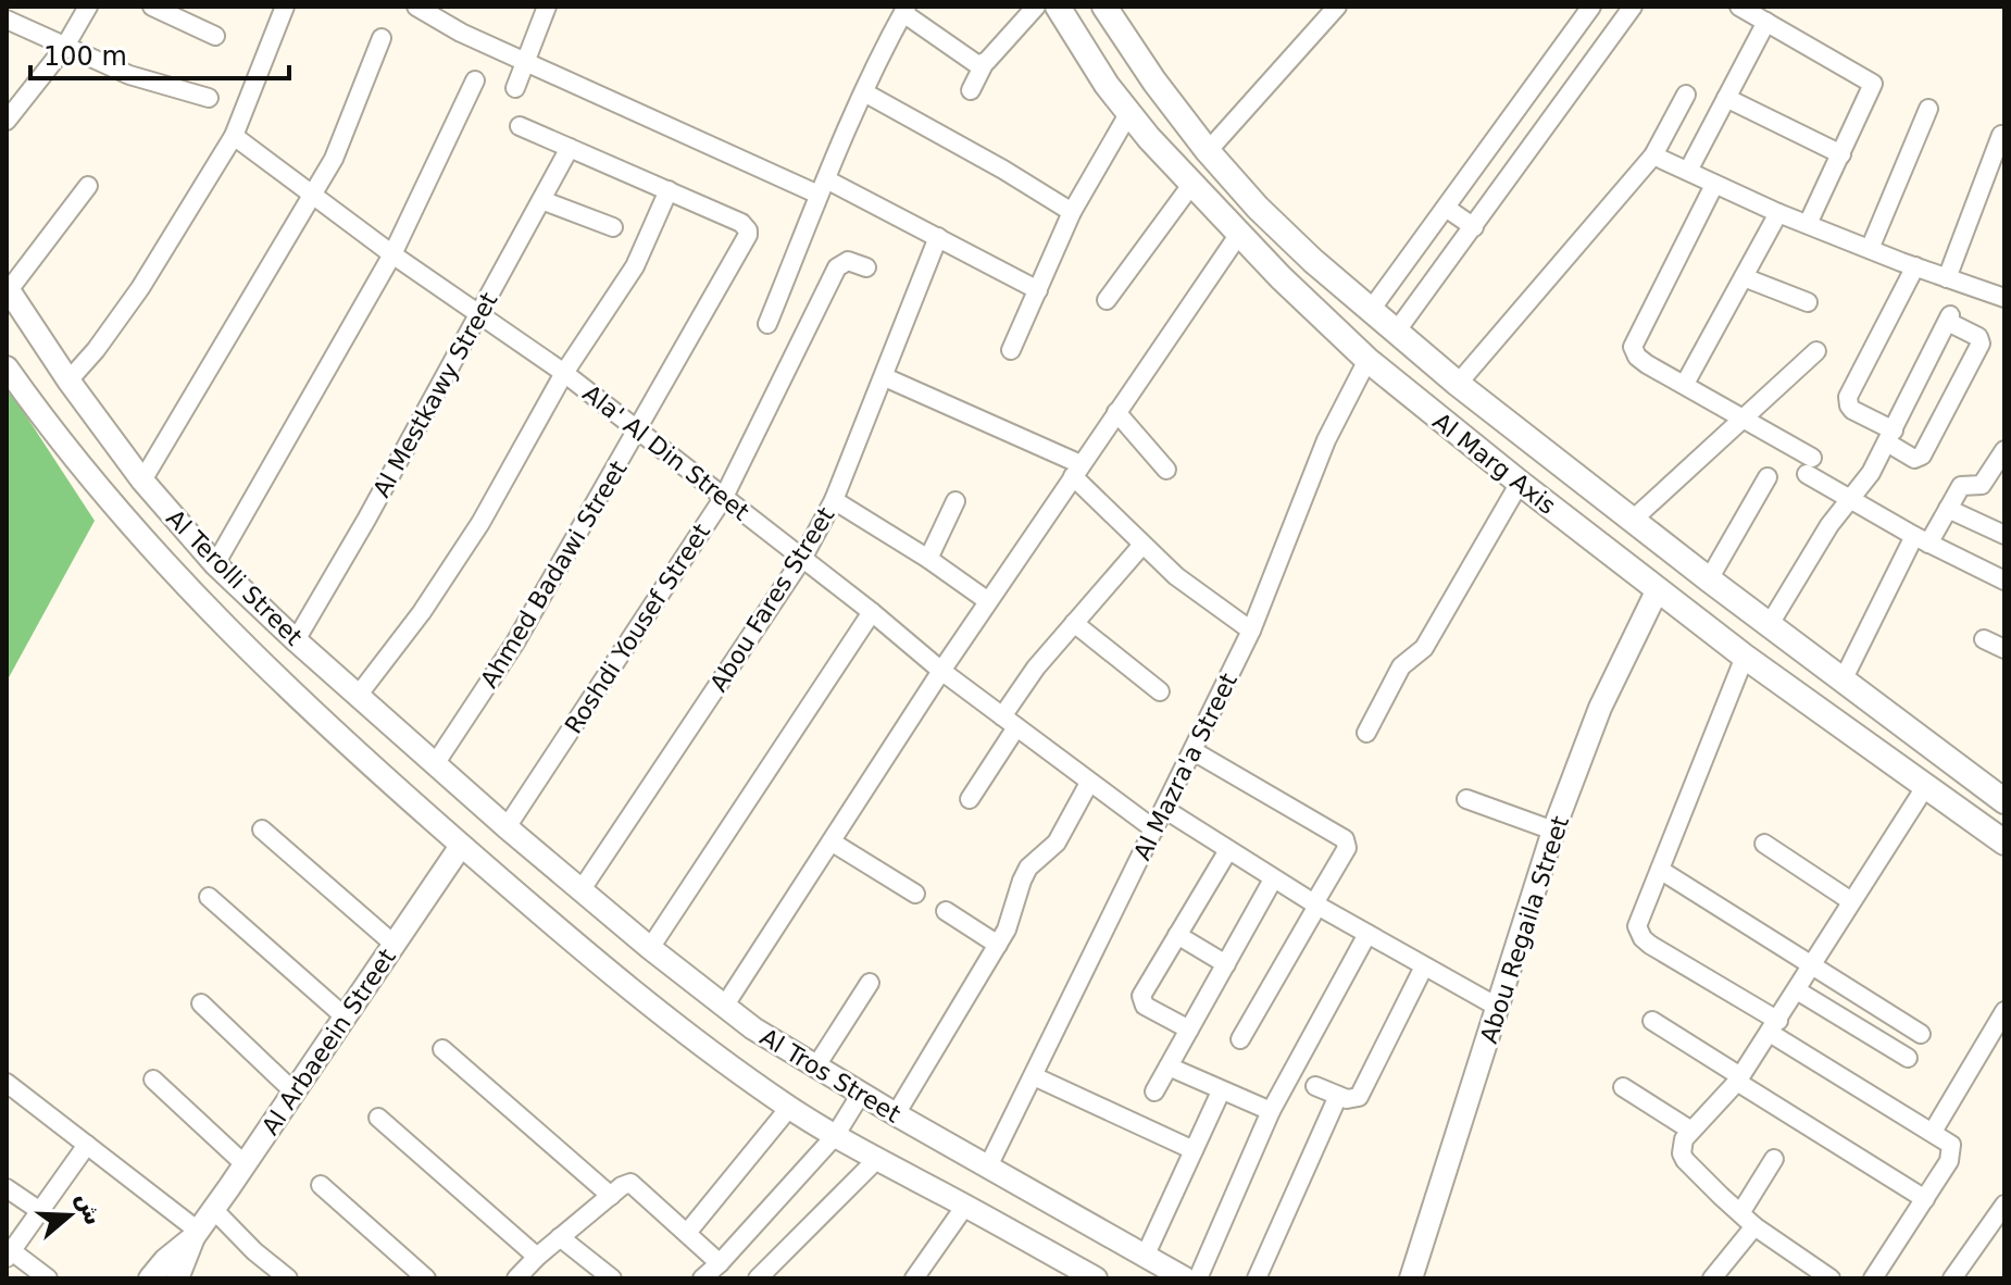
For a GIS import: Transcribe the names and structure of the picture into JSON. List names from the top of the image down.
{
  "streets": {
    "main road": ["Al Marg Axis"],
    "street": [
      "Al Mestkawy Street",
      "Ala' Al Din Street",
      "Ahmed Badawi Street",
      "Al Terolli Street",
      "Abou Fares Street",
      "Roshdi Yousef Street",
      "Al Mazra'a Street",
      "Abou Regaila Street",
      "Al Arbaeein Street",
      "Al Tros Street"
    ]
  },
  "crossings": [
    ["Al Mestkawy Street", "Ala' Al Din Street"],
    ["Al Mestkawy Street", "Al Terolli Street"],
    ["Ala' Al Din Street", "Ahmed Badawi Street"],
    ["Ala' Al Din Street", "Abou Fares Street"],
    ["Ala' Al Din Street", "Roshdi Yousef Street"],
    ["Ala' Al Din Street", "Al Mazra'a Street"],
    ["Al Marg Axis", "Al Mazra'a Street"],
    ["Al Marg Axis", "Abou Regaila Street"],
    ["Ahmed Badawi Street", "Al Terolli Street"],
    ["Al Terolli Street", "Roshdi Yousef Street"],
    ["Al Terolli Street", "Al Arbaeein Street"],
    ["Al Terolli Street", "Al Tros Street"],
    ["Abou Fares Street", "Al Tros Street"],
    ["Roshdi Yousef Street", "Al Tros Street"],
    ["Al Mazra'a Street", "Al Tros Street"],
    ["Al Arbaeein Street", "Al Tros Street"]
  ],
  "scale_bar": "100 m",
  "north": "right"
}
